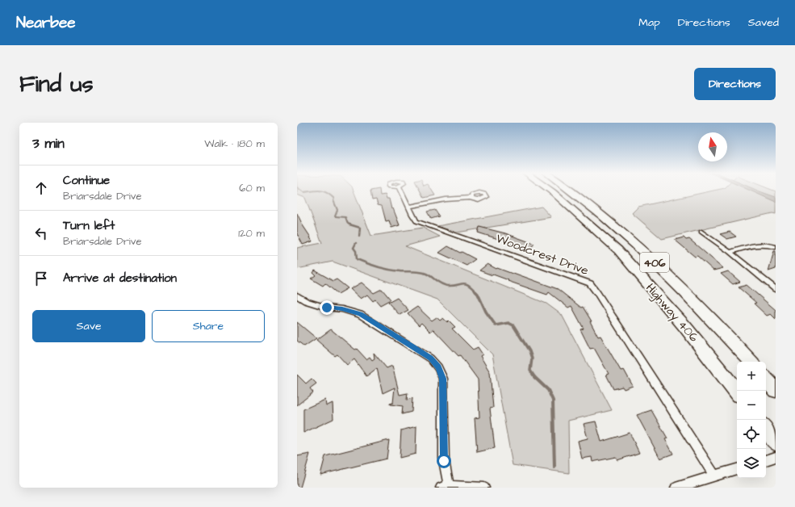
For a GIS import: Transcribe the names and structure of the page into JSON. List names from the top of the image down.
{
  "streets": {
    "highway": ["406", "Highway 406"],
    "street": ["Woodcrest Drive"]
  },
  "north": "top",
  "page": {
    "header": "Nearbee",
    "nav": ["Map", "Directions", "Saved"],
    "buttons": [
      "Directions",
      ["Save", "Share"]
    ],
    "title": "Find us",
    "heading": ["3 min", "Walk · 180 m"],
    "list": [
      ["Continue", "Briarsdale Drive", "60 m"],
      ["Turn left", "Briarsdale Drive", "120 m"],
      "Arrive at destination"
    ],
    "map_buttons": ["+", "−"]
  }
}
